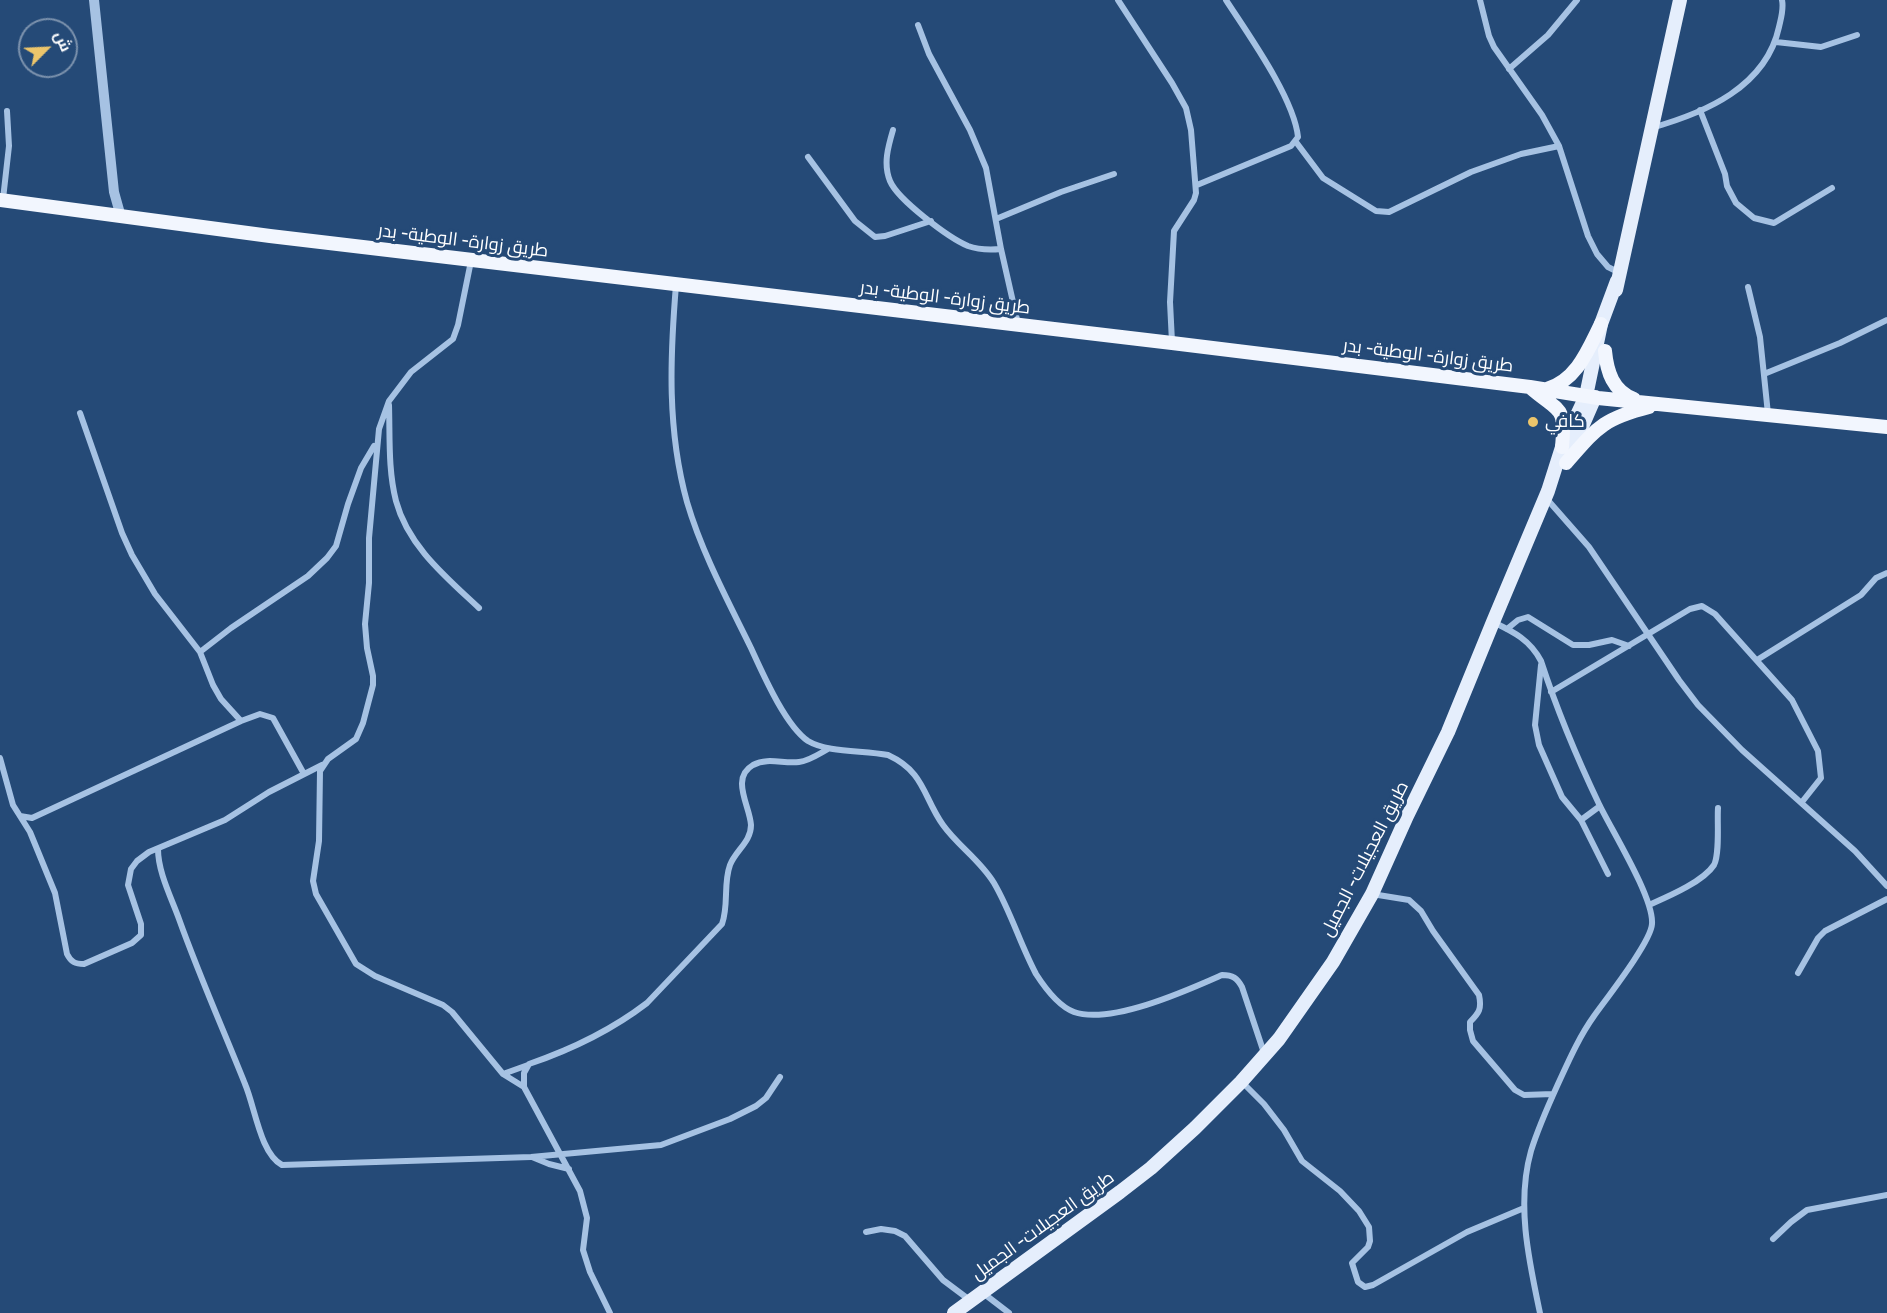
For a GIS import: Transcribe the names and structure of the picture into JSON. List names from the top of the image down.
{
  "streets": {
    "highway": ["طريق زوارة- الوطية- بدر"],
    "main road": ["طريق العجيلات- الجميل"]
  },
  "places": ["كافي"],
  "north": "top right"
}
